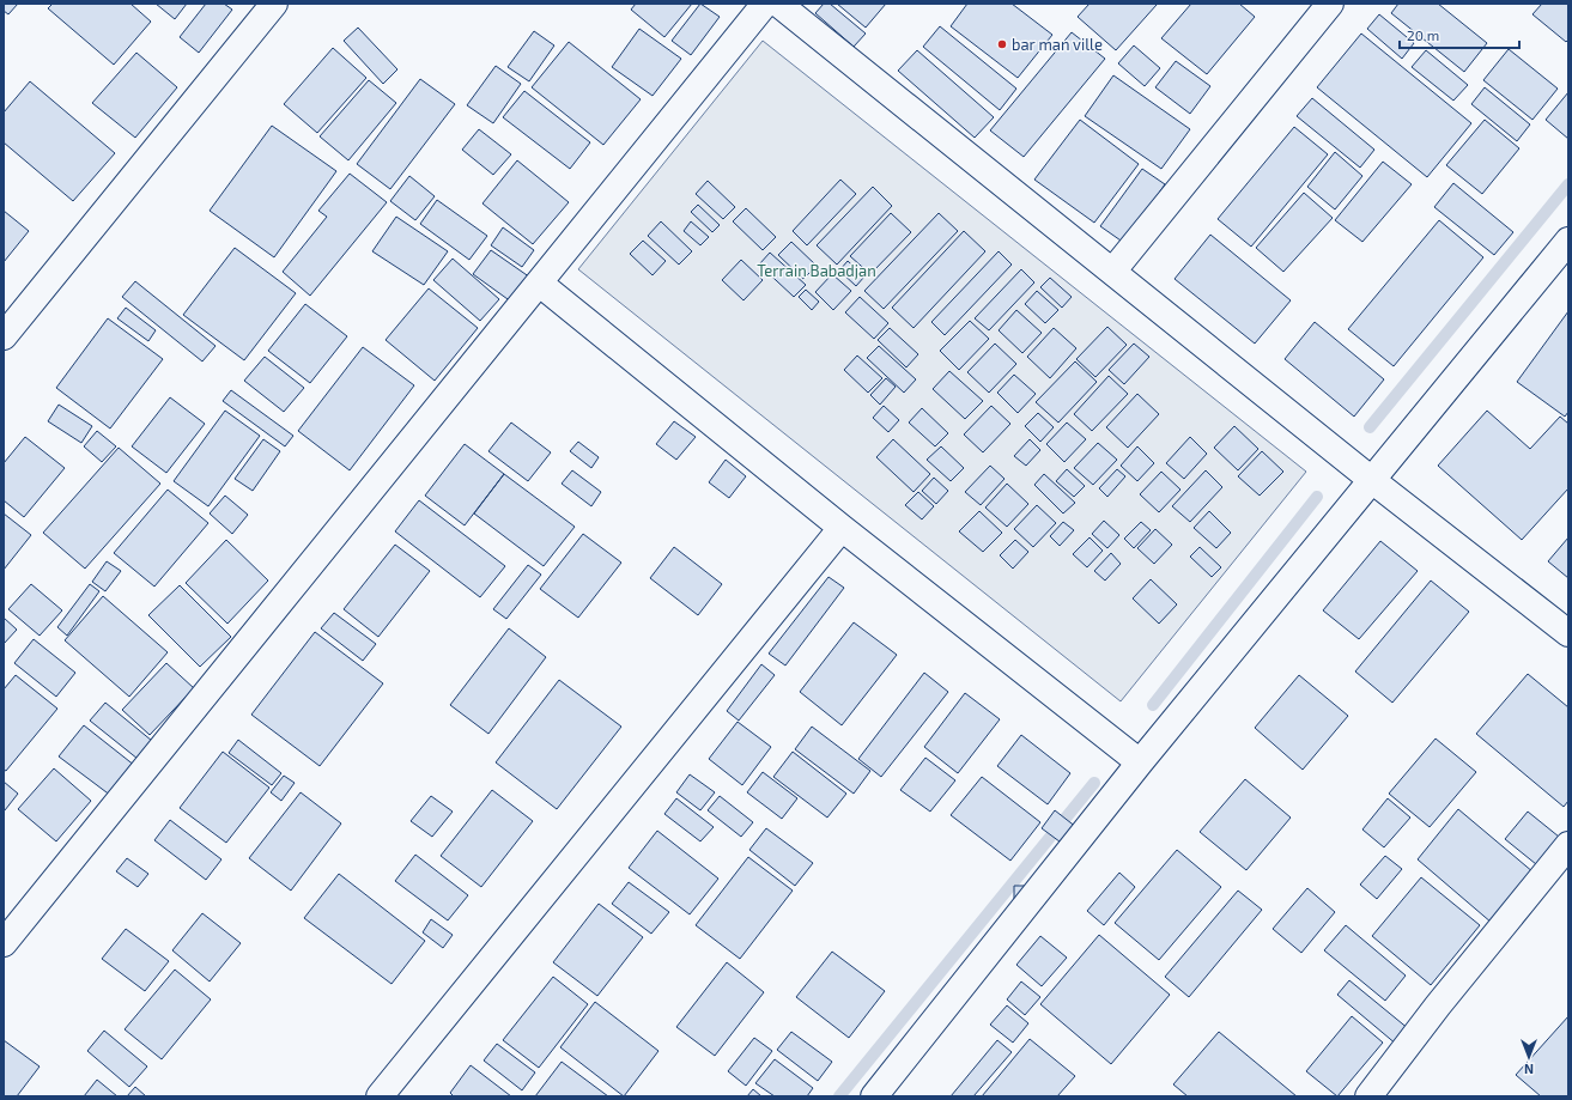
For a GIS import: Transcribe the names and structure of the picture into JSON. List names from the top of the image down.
{
  "parks": ["Terrain Babadjan"],
  "places": ["bar man ville"],
  "scale_bar": "20 m",
  "north": "bottom"
}
